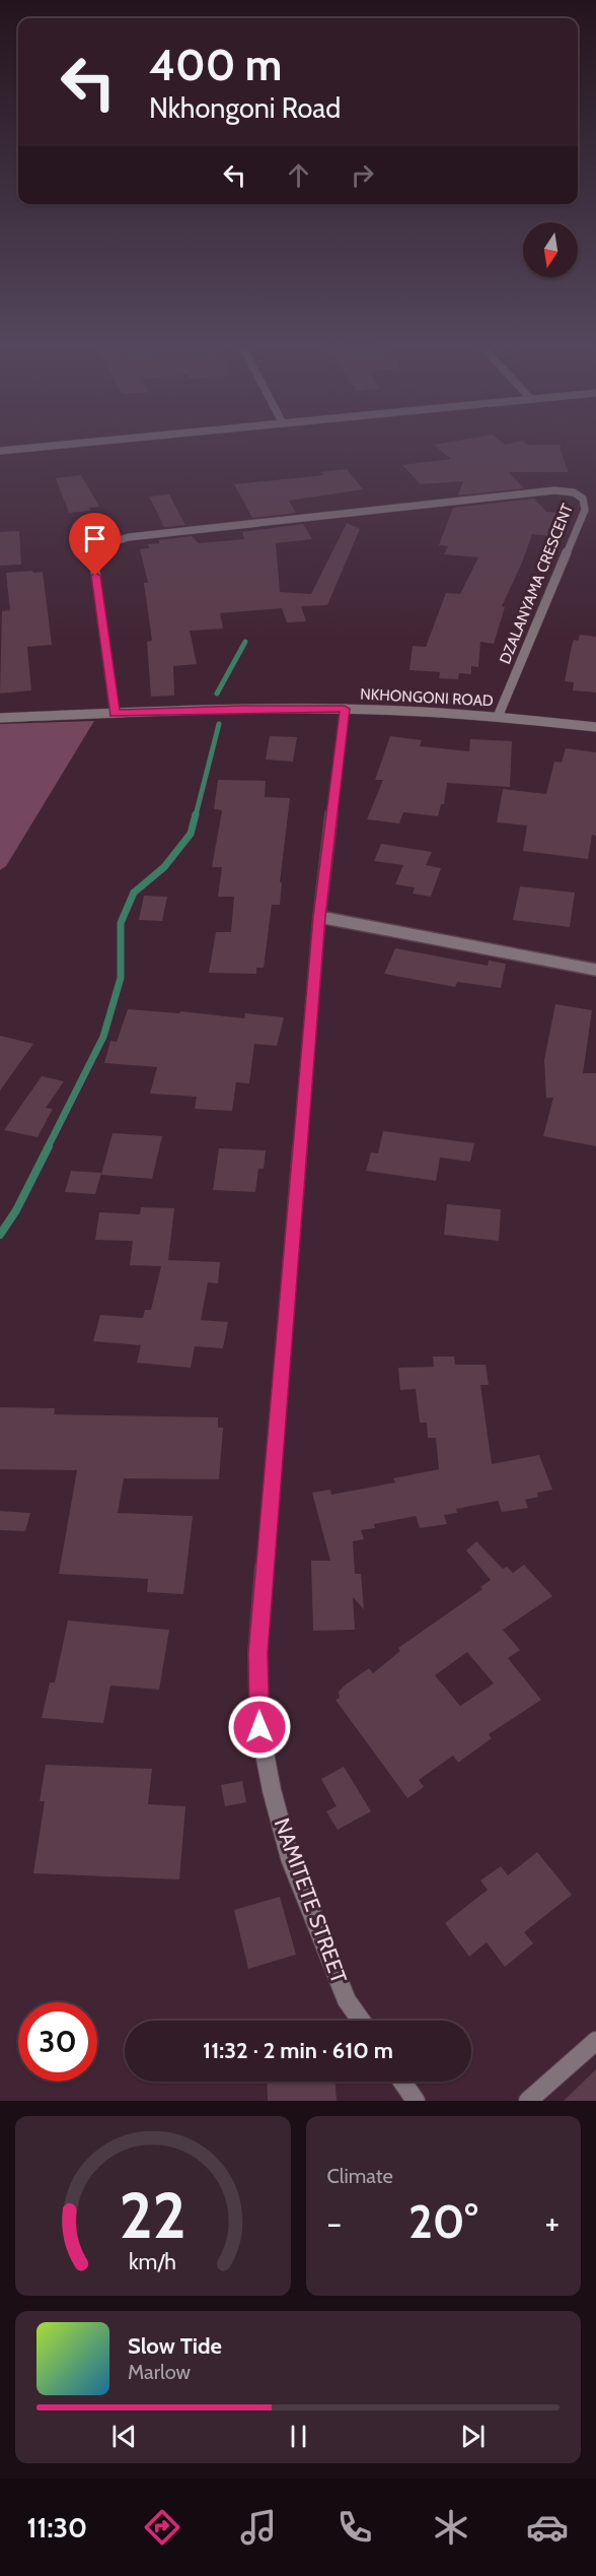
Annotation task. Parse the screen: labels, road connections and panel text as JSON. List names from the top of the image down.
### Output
{
  "streets": {
    "street": ["DZALANYAMA CRESCENT", "NKHONGONI ROAD", "NAMITETE STREET"]
  },
  "crossings": [
    ["DZALANYAMA CRESCENT", "NKHONGONI ROAD"],
    ["NKHONGONI ROAD", "NAMITETE STREET"]
  ],
  "north": "bottom",
  "page": {
    "turn": ["400 m", "Nkhongoni Road"],
    "limit": "30",
    "trip": "11:32 · 2 min · 610 m",
    "tile": "Climate",
    "heat": ["−", "20°", "+"],
    "song": ["Slow Tide", "Marlow"],
    "tabs": "11:30",
    "gauge": ["22", "km/h"]
  }
}
